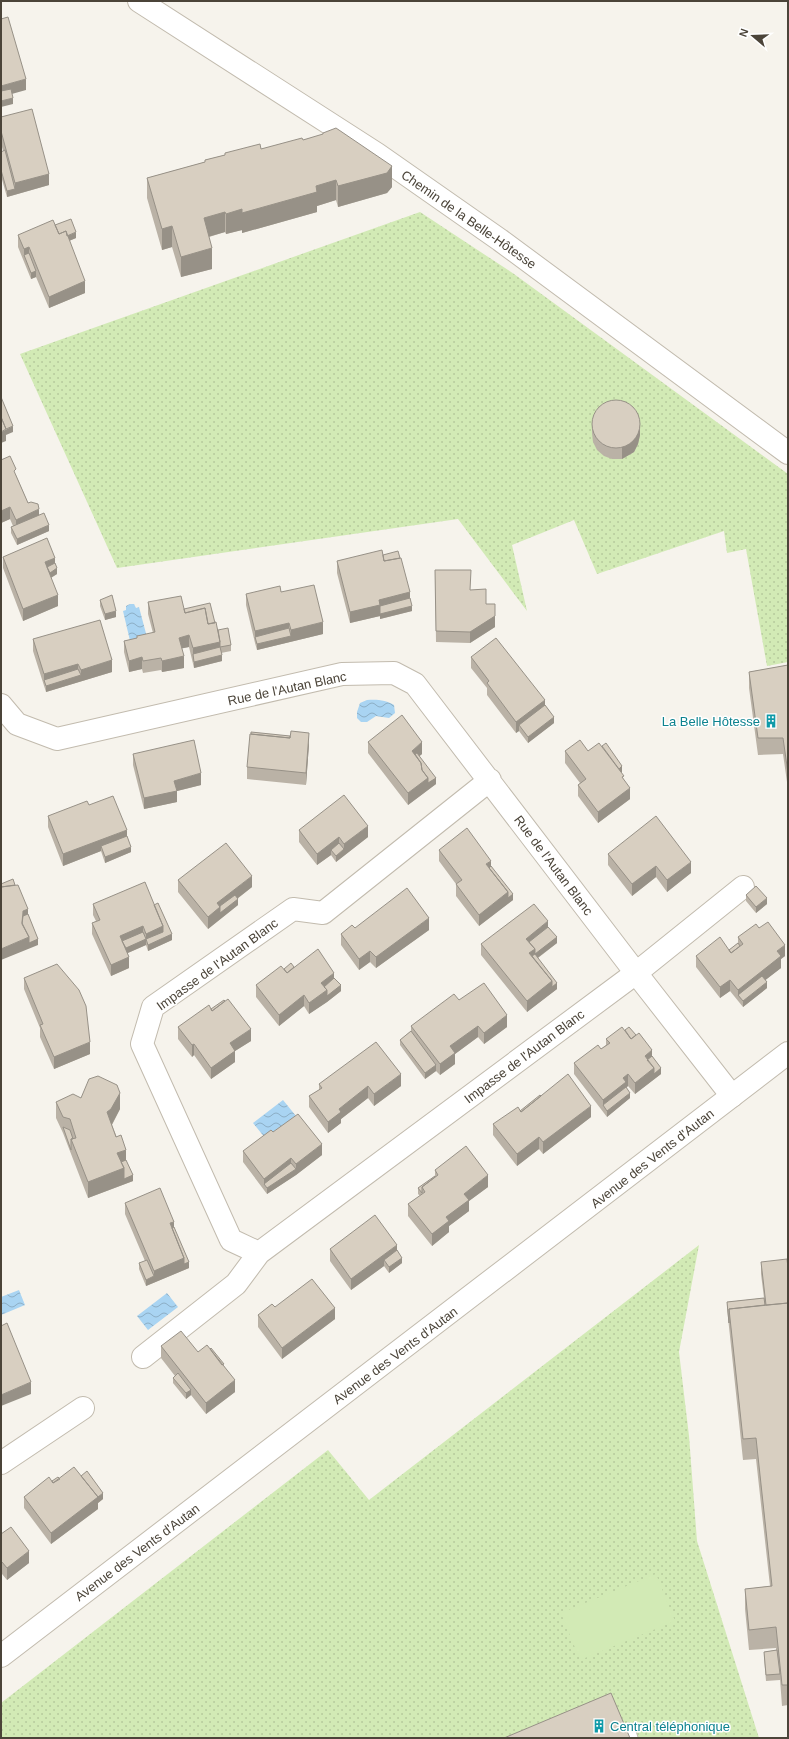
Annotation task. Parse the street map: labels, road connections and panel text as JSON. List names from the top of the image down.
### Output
{
  "streets": {
    "street": [
      "Chemin de la Belle-Hôtesse",
      "Rue de l'Autan Blanc",
      "Impasse de l'Autan Blanc",
      "Avenue des Vents d'Autan"
    ]
  },
  "crossings": [
    ["Rue de l'Autan Blanc", "Impasse de l'Autan Blanc"],
    ["Rue de l'Autan Blanc", "Avenue des Vents d'Autan"]
  ],
  "places": {
    "building": ["La Belle Hôtesse", "Central téléphonique"]
  },
  "north": "left"
}
